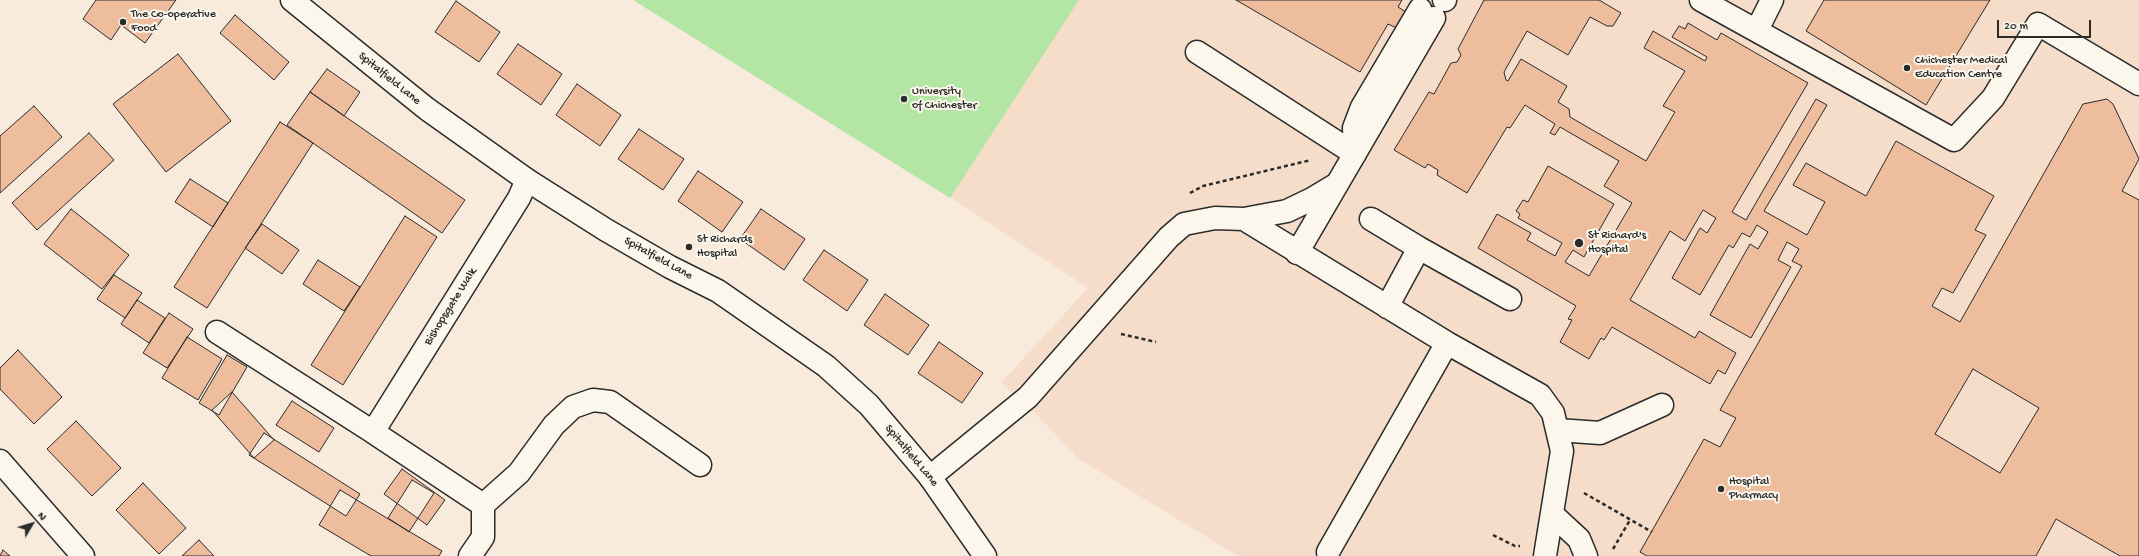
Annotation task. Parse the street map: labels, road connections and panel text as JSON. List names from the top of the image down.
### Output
{
  "streets": {
    "main road": ["Spitalfield Lane", "Bishopsgate Walk"]
  },
  "crossings": [
    ["Spitalfield Lane", "Bishopsgate Walk"]
  ],
  "places": [
    "The Co-operative Food",
    "Chichester Medical Education Centre",
    "University of Chichester",
    "St Richard's Hospital",
    "St Richards Hospital",
    "Hospital Pharmacy"
  ],
  "scale_bar": "20 m",
  "north": "top right"
}
